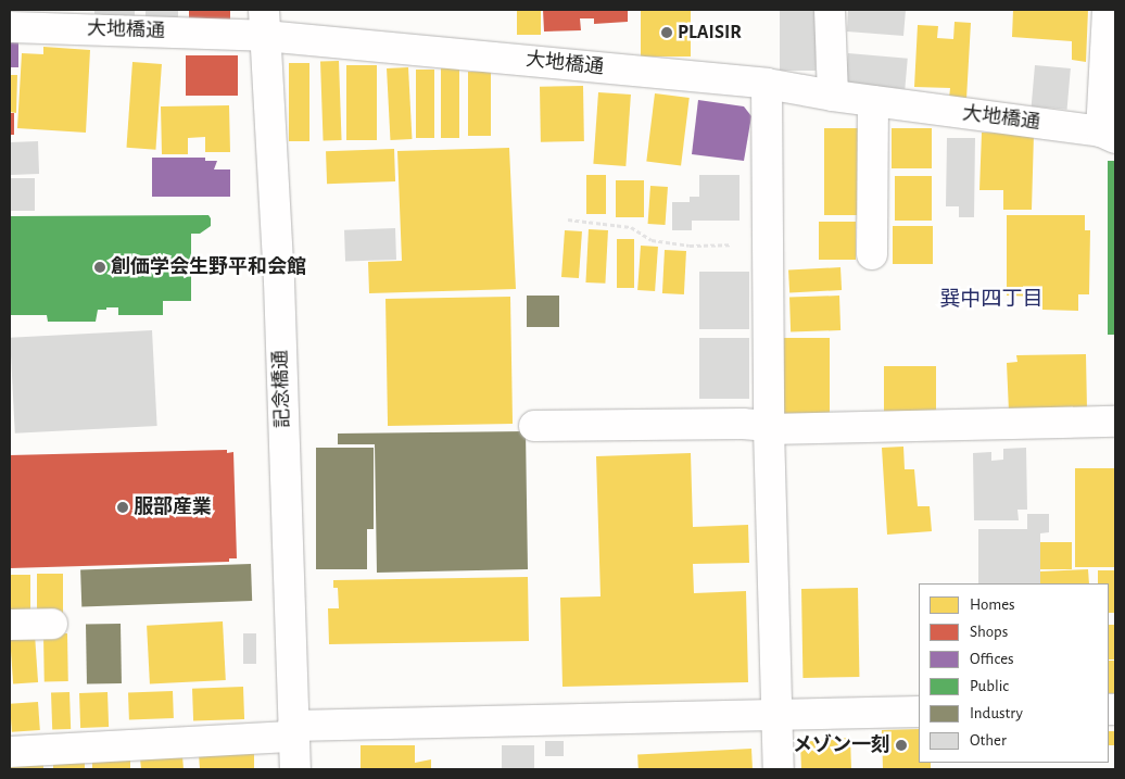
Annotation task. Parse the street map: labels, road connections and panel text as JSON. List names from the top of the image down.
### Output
{
  "streets": {
    "street": ["大地橋通", "記念橋通"]
  },
  "crossings": [
    ["大地橋通", "記念橋通"]
  ],
  "districts": ["巽中四丁目"],
  "places": [
    "PLAISIR",
    "創価学会生野平和会館",
    "服部産業",
    "メゾン一刻"
  ],
  "legend": [
    "Homes",
    "Shops",
    "Offices",
    "Public",
    "Industry",
    "Other"
  ]
}
